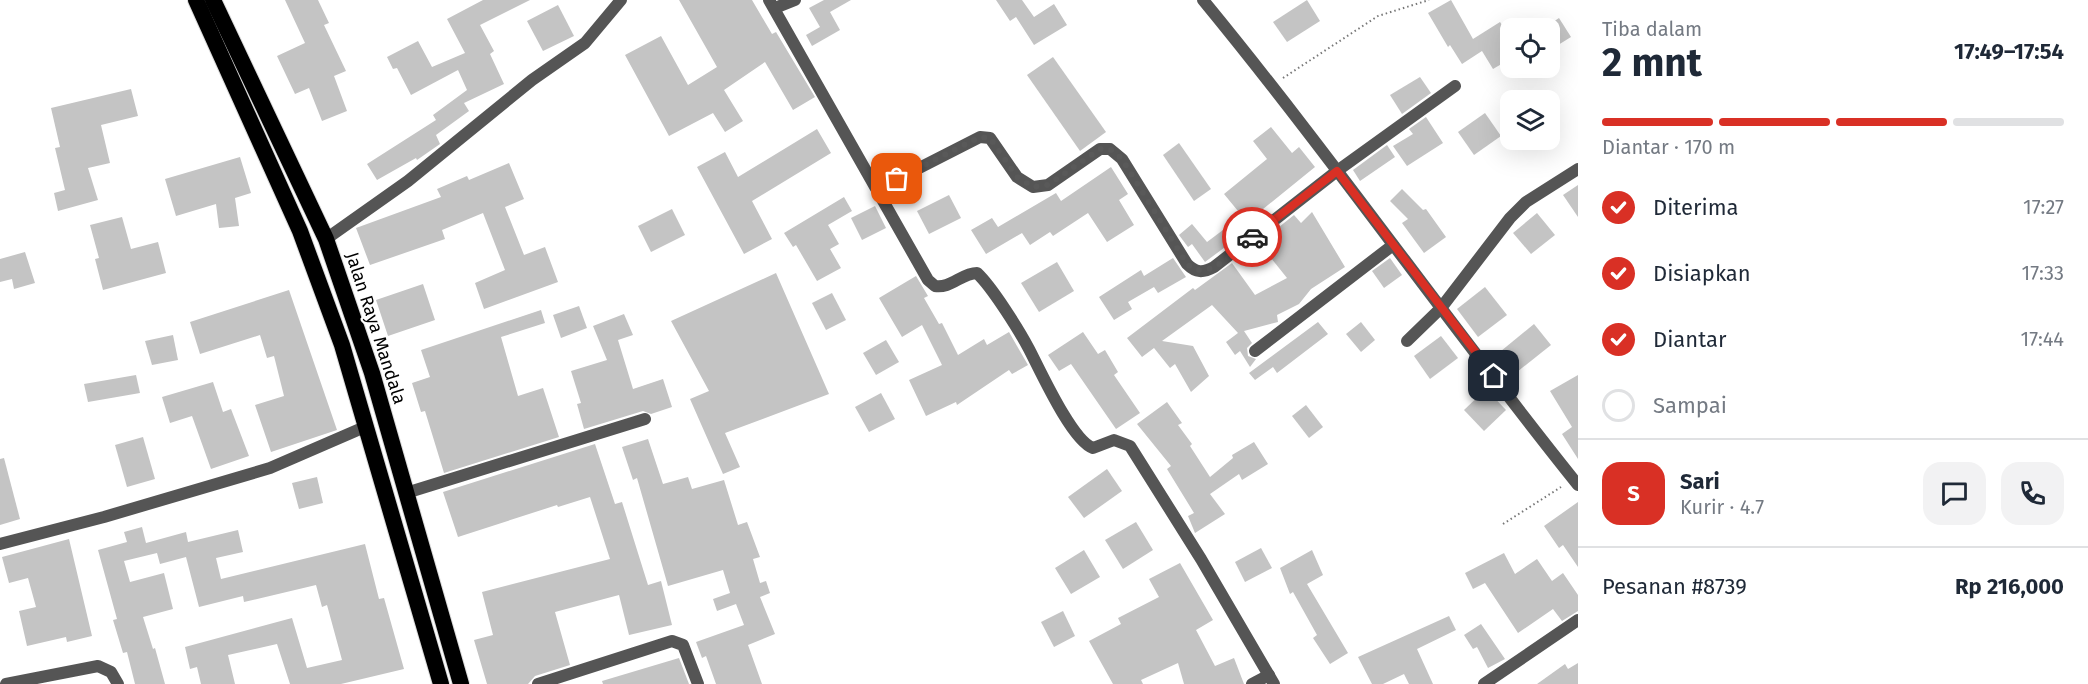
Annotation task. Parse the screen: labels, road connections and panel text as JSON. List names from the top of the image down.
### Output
{
  "streets": {
    "highway": ["Jalan Raya Mandala"]
  },
  "page": {
    "heading": ["2 mnt", "Tiba dalam", "17:49–17:54"],
    "panel": [
      "Sari",
      "Kurir · 4.7",
      "Pesanan #8739",
      "Rp 216,000"
    ],
    "bar": "Diantar · 170 m",
    "list": [
      ["Diterima", "17:27"],
      ["Disiapkan", "17:33"],
      ["Diantar", "17:44"],
      "Sampai"
    ],
    "round": "S"
  }
}
